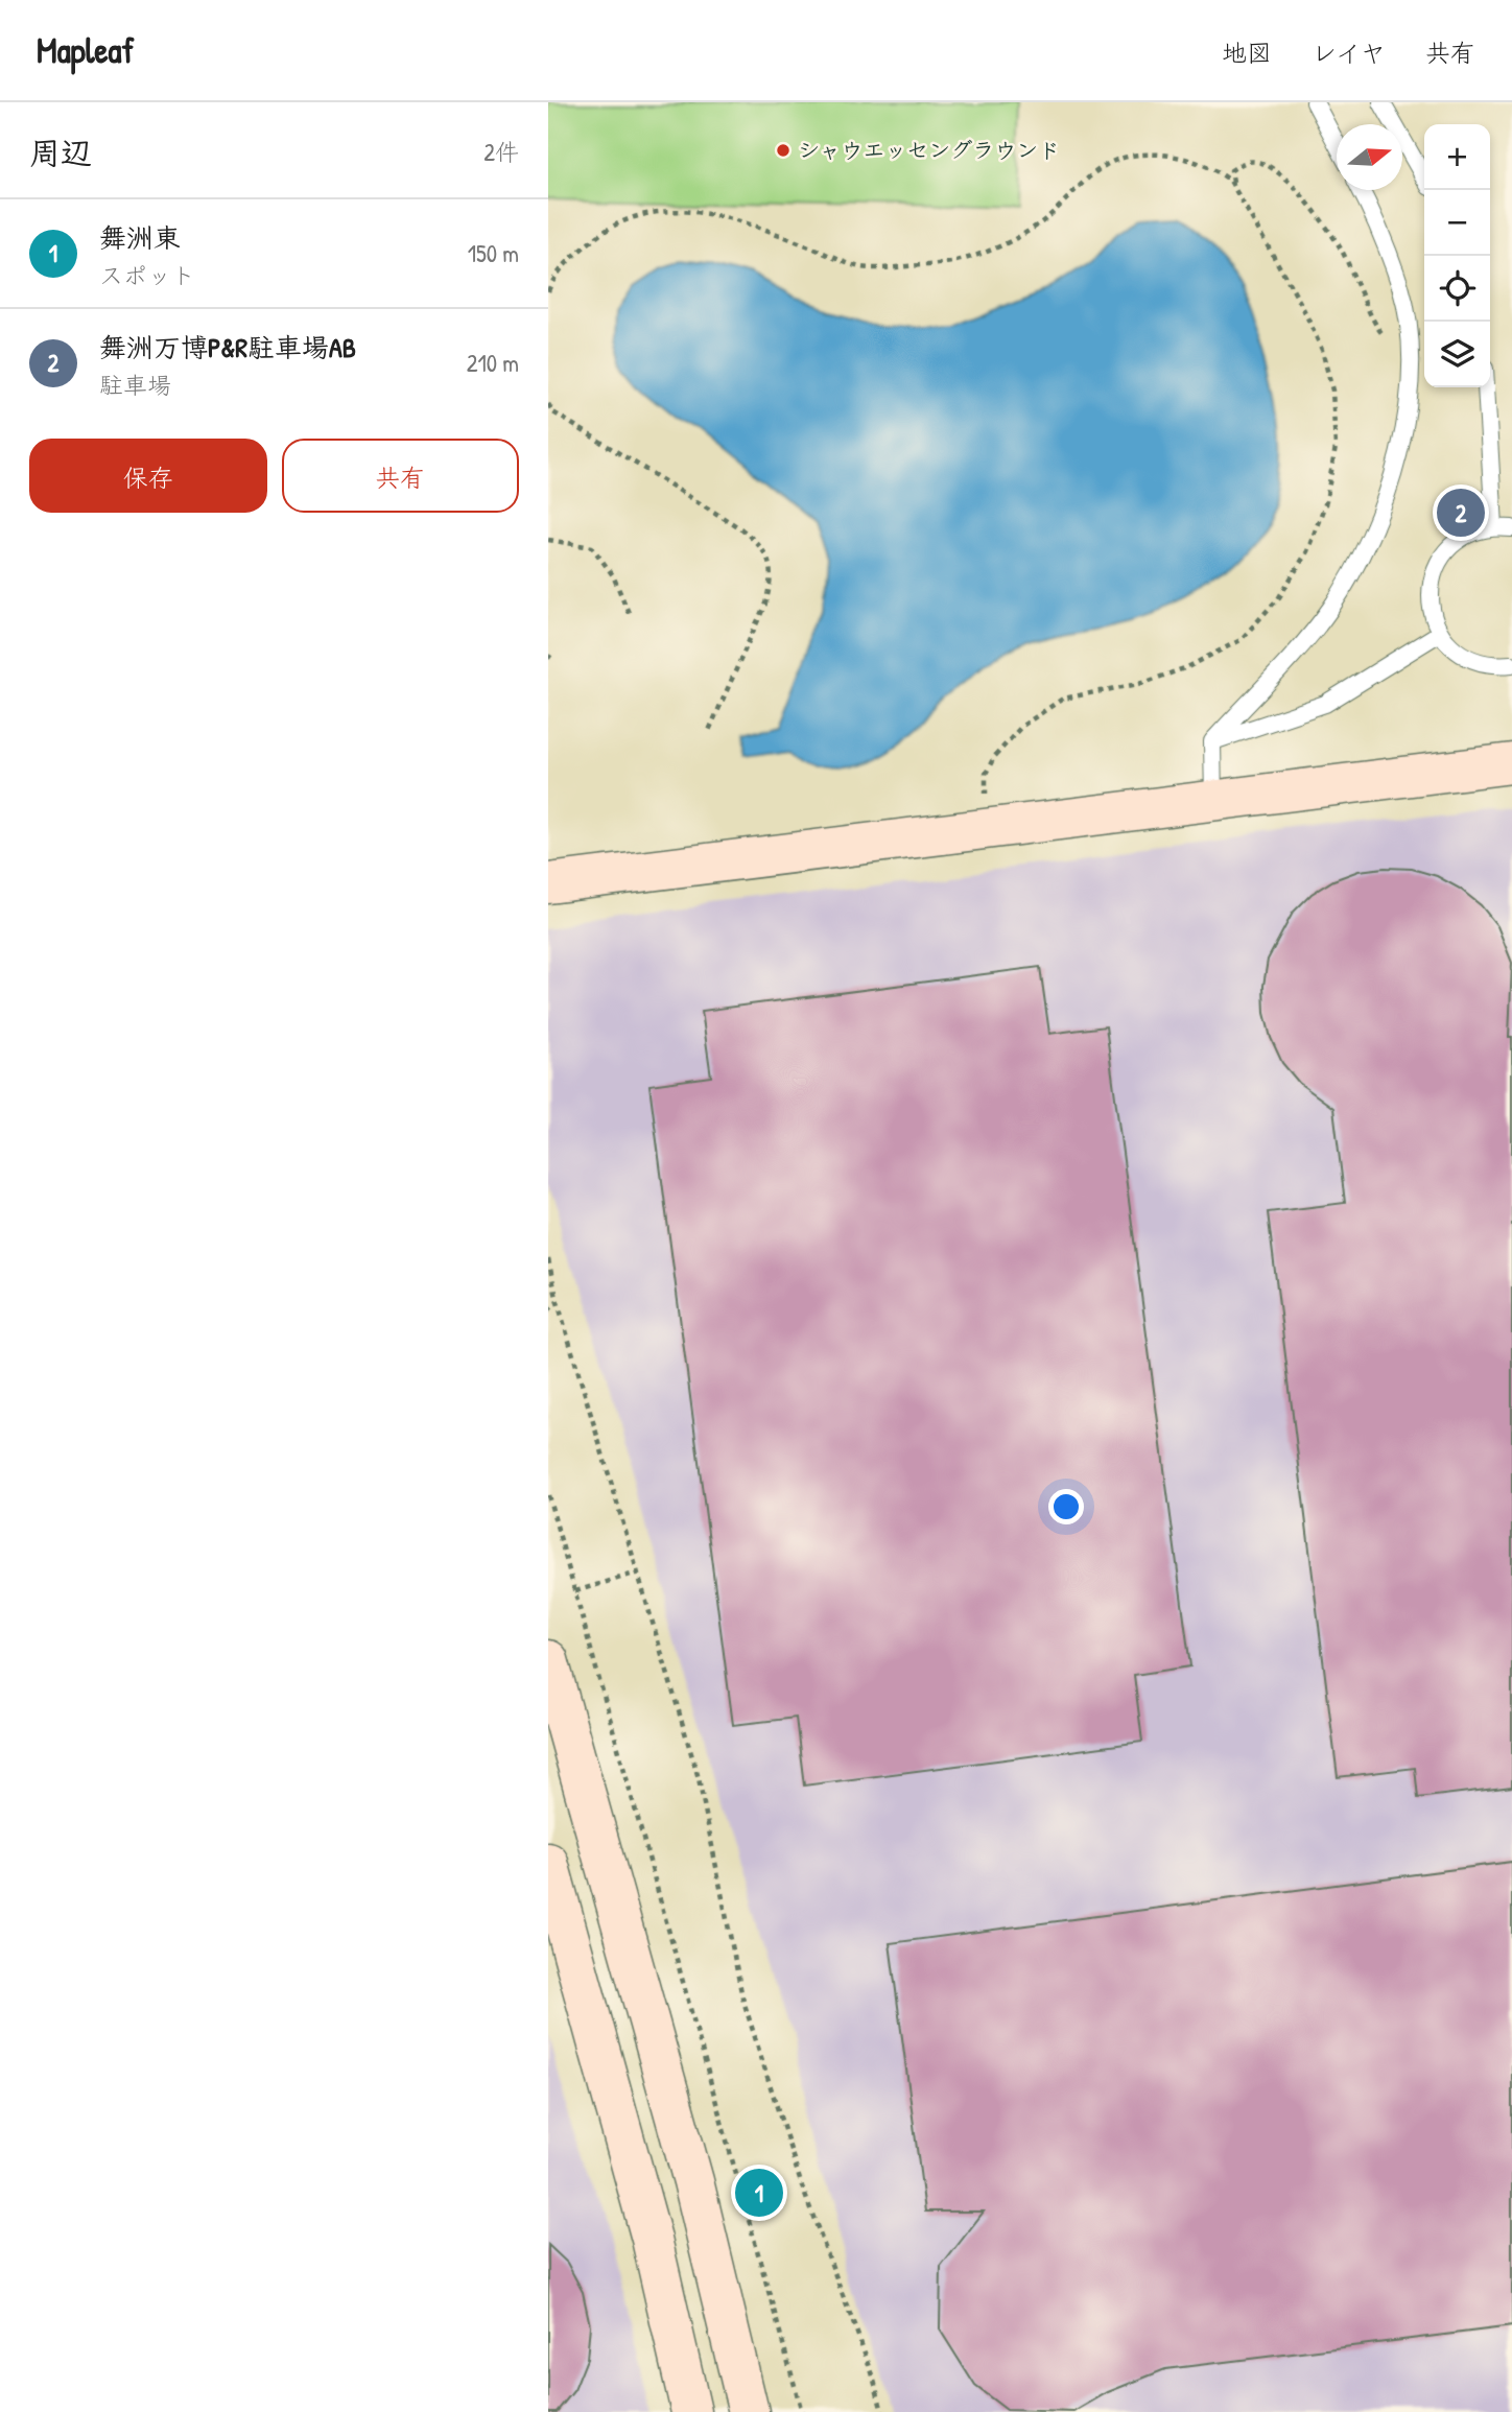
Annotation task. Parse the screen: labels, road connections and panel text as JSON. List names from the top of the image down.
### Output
{
  "places": ["シャウエッセングラウンド"],
  "north": "right",
  "page": {
    "header": "Mapleaf",
    "nav": ["地図", "レイヤ", "共有"],
    "heading": ["周辺", "2件"],
    "map_buttons": ["+", "−"],
    "list": [
      {
        "mark": "1",
        "name": "舞洲東",
        "note": "スポット",
        "value": "150 m"
      },
      {
        "mark": "2",
        "name": "舞洲万博P&R駐車場AB",
        "note": "駐車場",
        "value": "210 m"
      }
    ],
    "buttons": ["保存", "共有"],
    "pins": ["2", "1"]
  }
}
